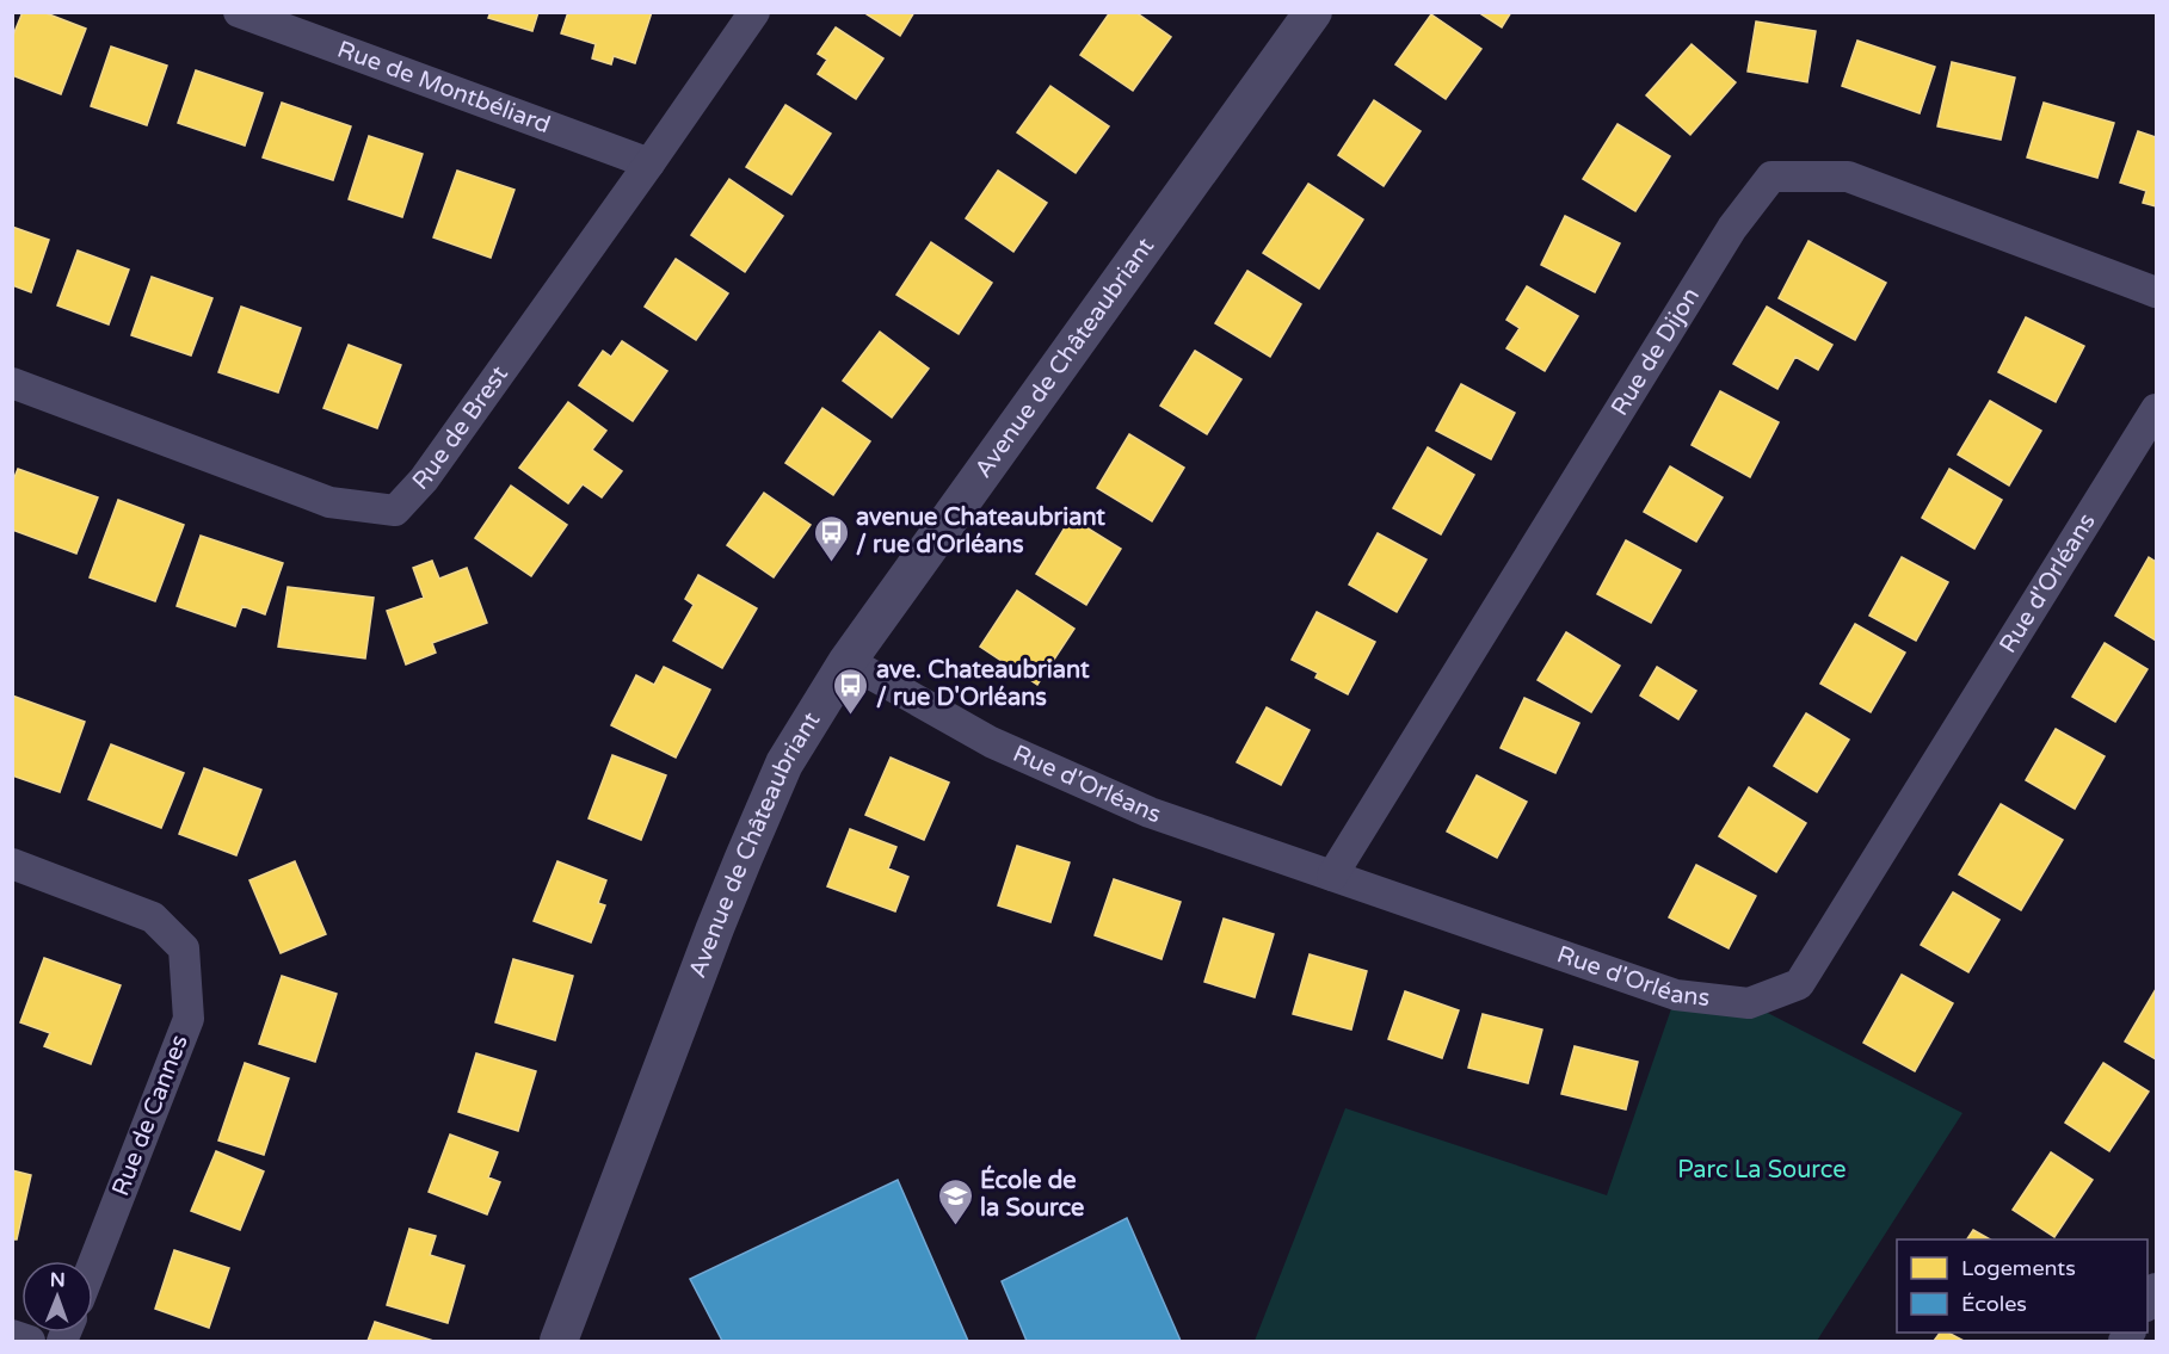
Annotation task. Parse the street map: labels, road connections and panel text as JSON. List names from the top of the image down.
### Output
{
  "streets": {
    "street": [
      "Rue de Montbéliard",
      "Rue de Dijon",
      "Avenue de Châteaubriant",
      "Rue de Brest",
      "Rue d'Orléans",
      "Rue de Cannes"
    ]
  },
  "crossings": [
    ["Rue de Montbéliard", "Rue de Brest"],
    ["Rue de Dijon", "Rue d'Orléans"],
    ["Avenue de Châteaubriant", "Rue d'Orléans"]
  ],
  "parks": ["Parc La Source"],
  "places": {
    "bus stop": ["avenue Chateaubriant / rue d'Orléans", "ave. Chateaubriant / rue D'Orléans"],
    "school or university": ["École de la Source"]
  },
  "legend": ["Logements", "Écoles"],
  "north": "top"
}
